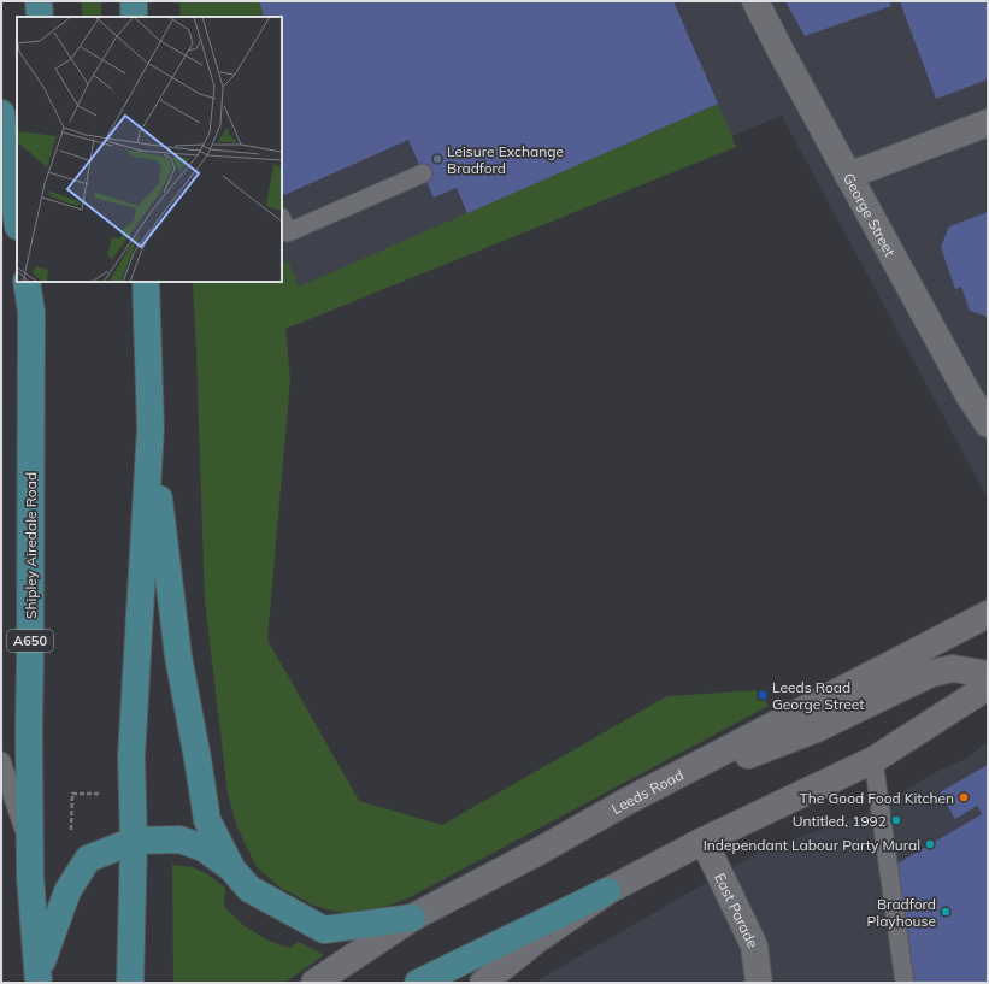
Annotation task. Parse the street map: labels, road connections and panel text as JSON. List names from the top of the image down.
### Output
{
  "streets": {
    "main road": ["Shipley Airedale Road", "A650"],
    "street": ["George Street", "Leeds Road", "East Parade"]
  },
  "crossings": [
    ["Shipley Airedale Road", "A650"]
  ],
  "places": {
    "other": [
      "Leisure Exchange Bradford",
      "The Good Food Kitchen",
      "Untitled, 1992",
      "Independant Labour Party Mural",
      "Bradford Playhouse"
    ],
    "transit": ["Leeds Road George Street"]
  }
}
